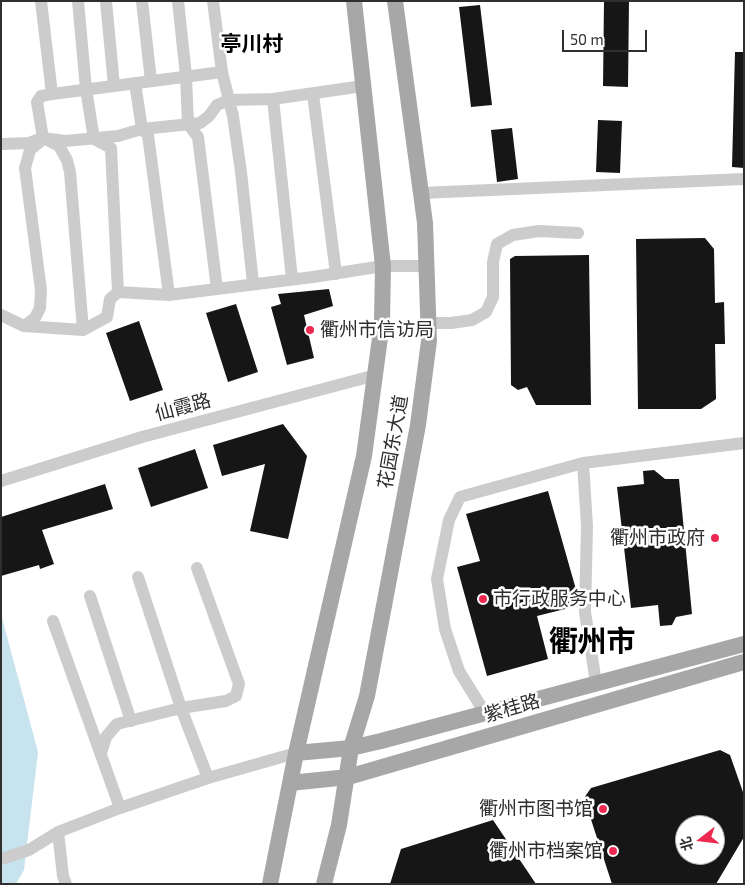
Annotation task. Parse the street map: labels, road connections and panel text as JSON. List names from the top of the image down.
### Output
{
  "streets": {
    "main road": ["花园东大道", "紫桂路"],
    "street": ["仙霞路"]
  },
  "crossings": [
    ["仙霞路", "花园东大道"],
    ["花园东大道", "紫桂路"]
  ],
  "districts": ["亭川村", "衢州市"],
  "places": [
    "衢州市信访局",
    "衢州市政府",
    "市行政服务中心",
    "衢州市图书馆",
    "衢州市档案馆"
  ],
  "scale_bar": "50 m",
  "north": "left"
}
